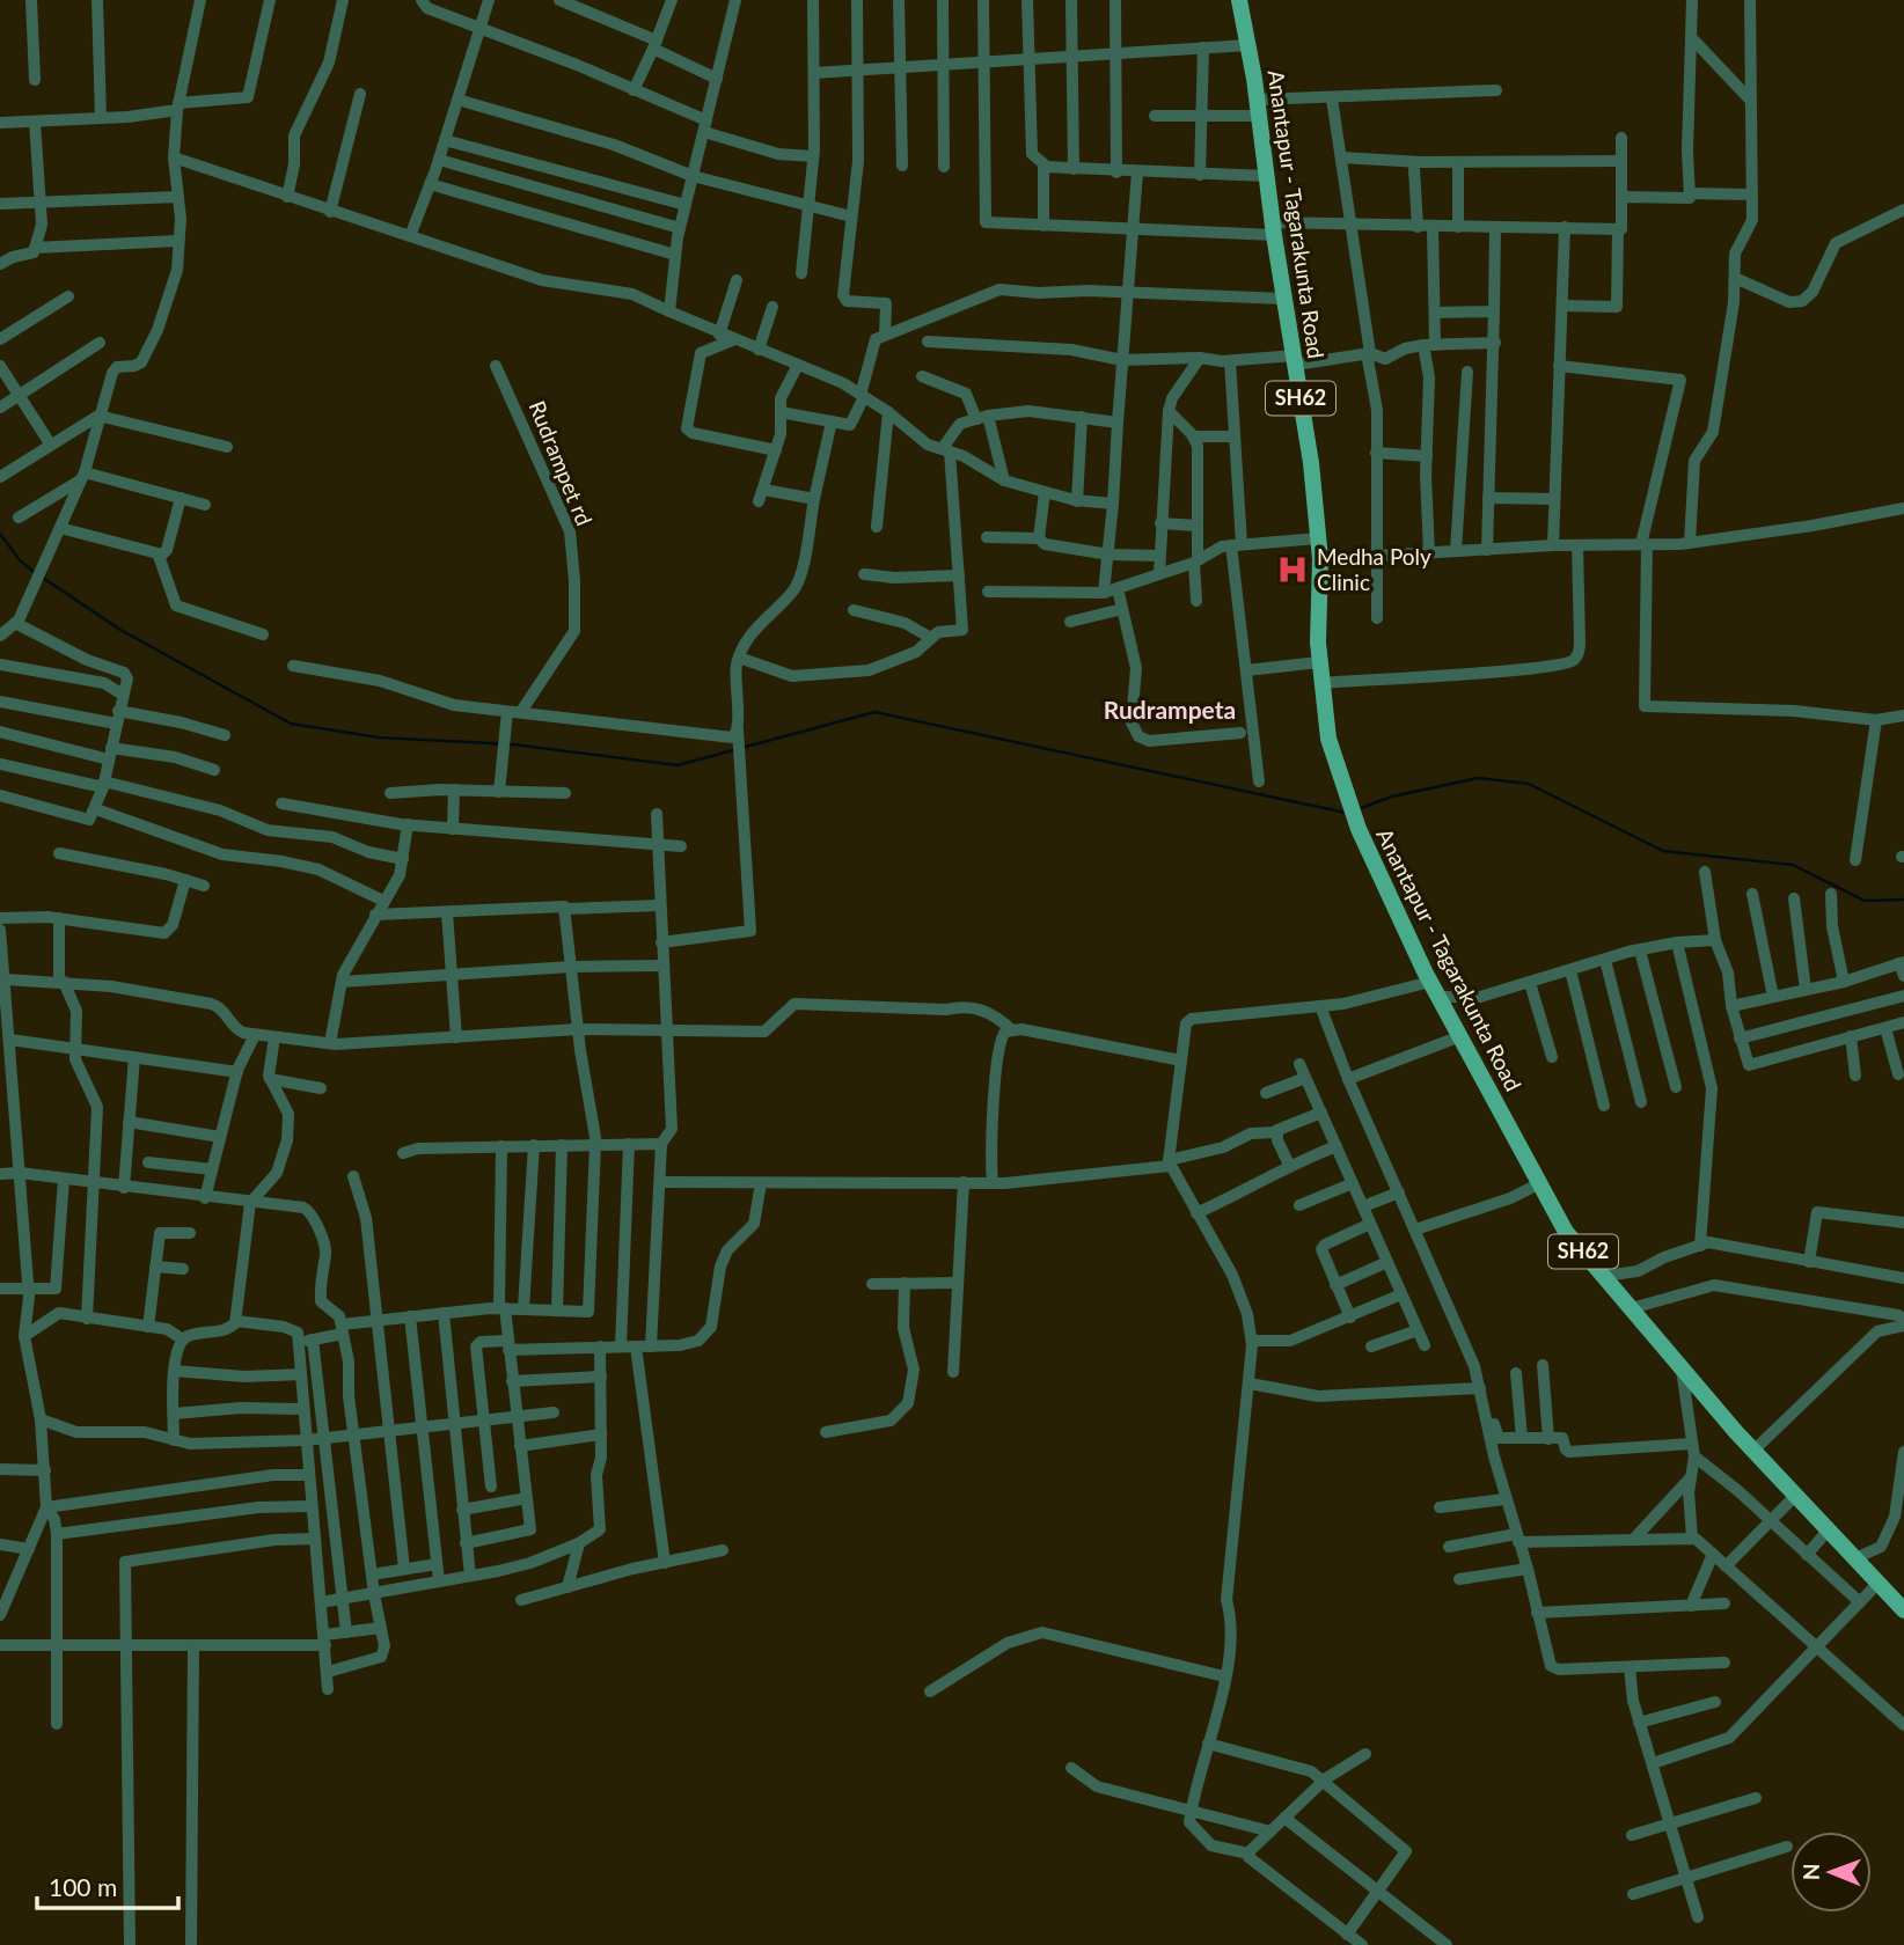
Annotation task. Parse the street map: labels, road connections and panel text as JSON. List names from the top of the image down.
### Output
{
  "streets": {
    "main road": ["Anantapur - Tagarakunta Road", "SH62"],
    "street": ["Rudrampet rd"]
  },
  "districts": ["Rudrampeta"],
  "places": {
    "hospital": ["Medha Poly Clinic"]
  },
  "scale_bar": "100 m",
  "north": "left"
}
